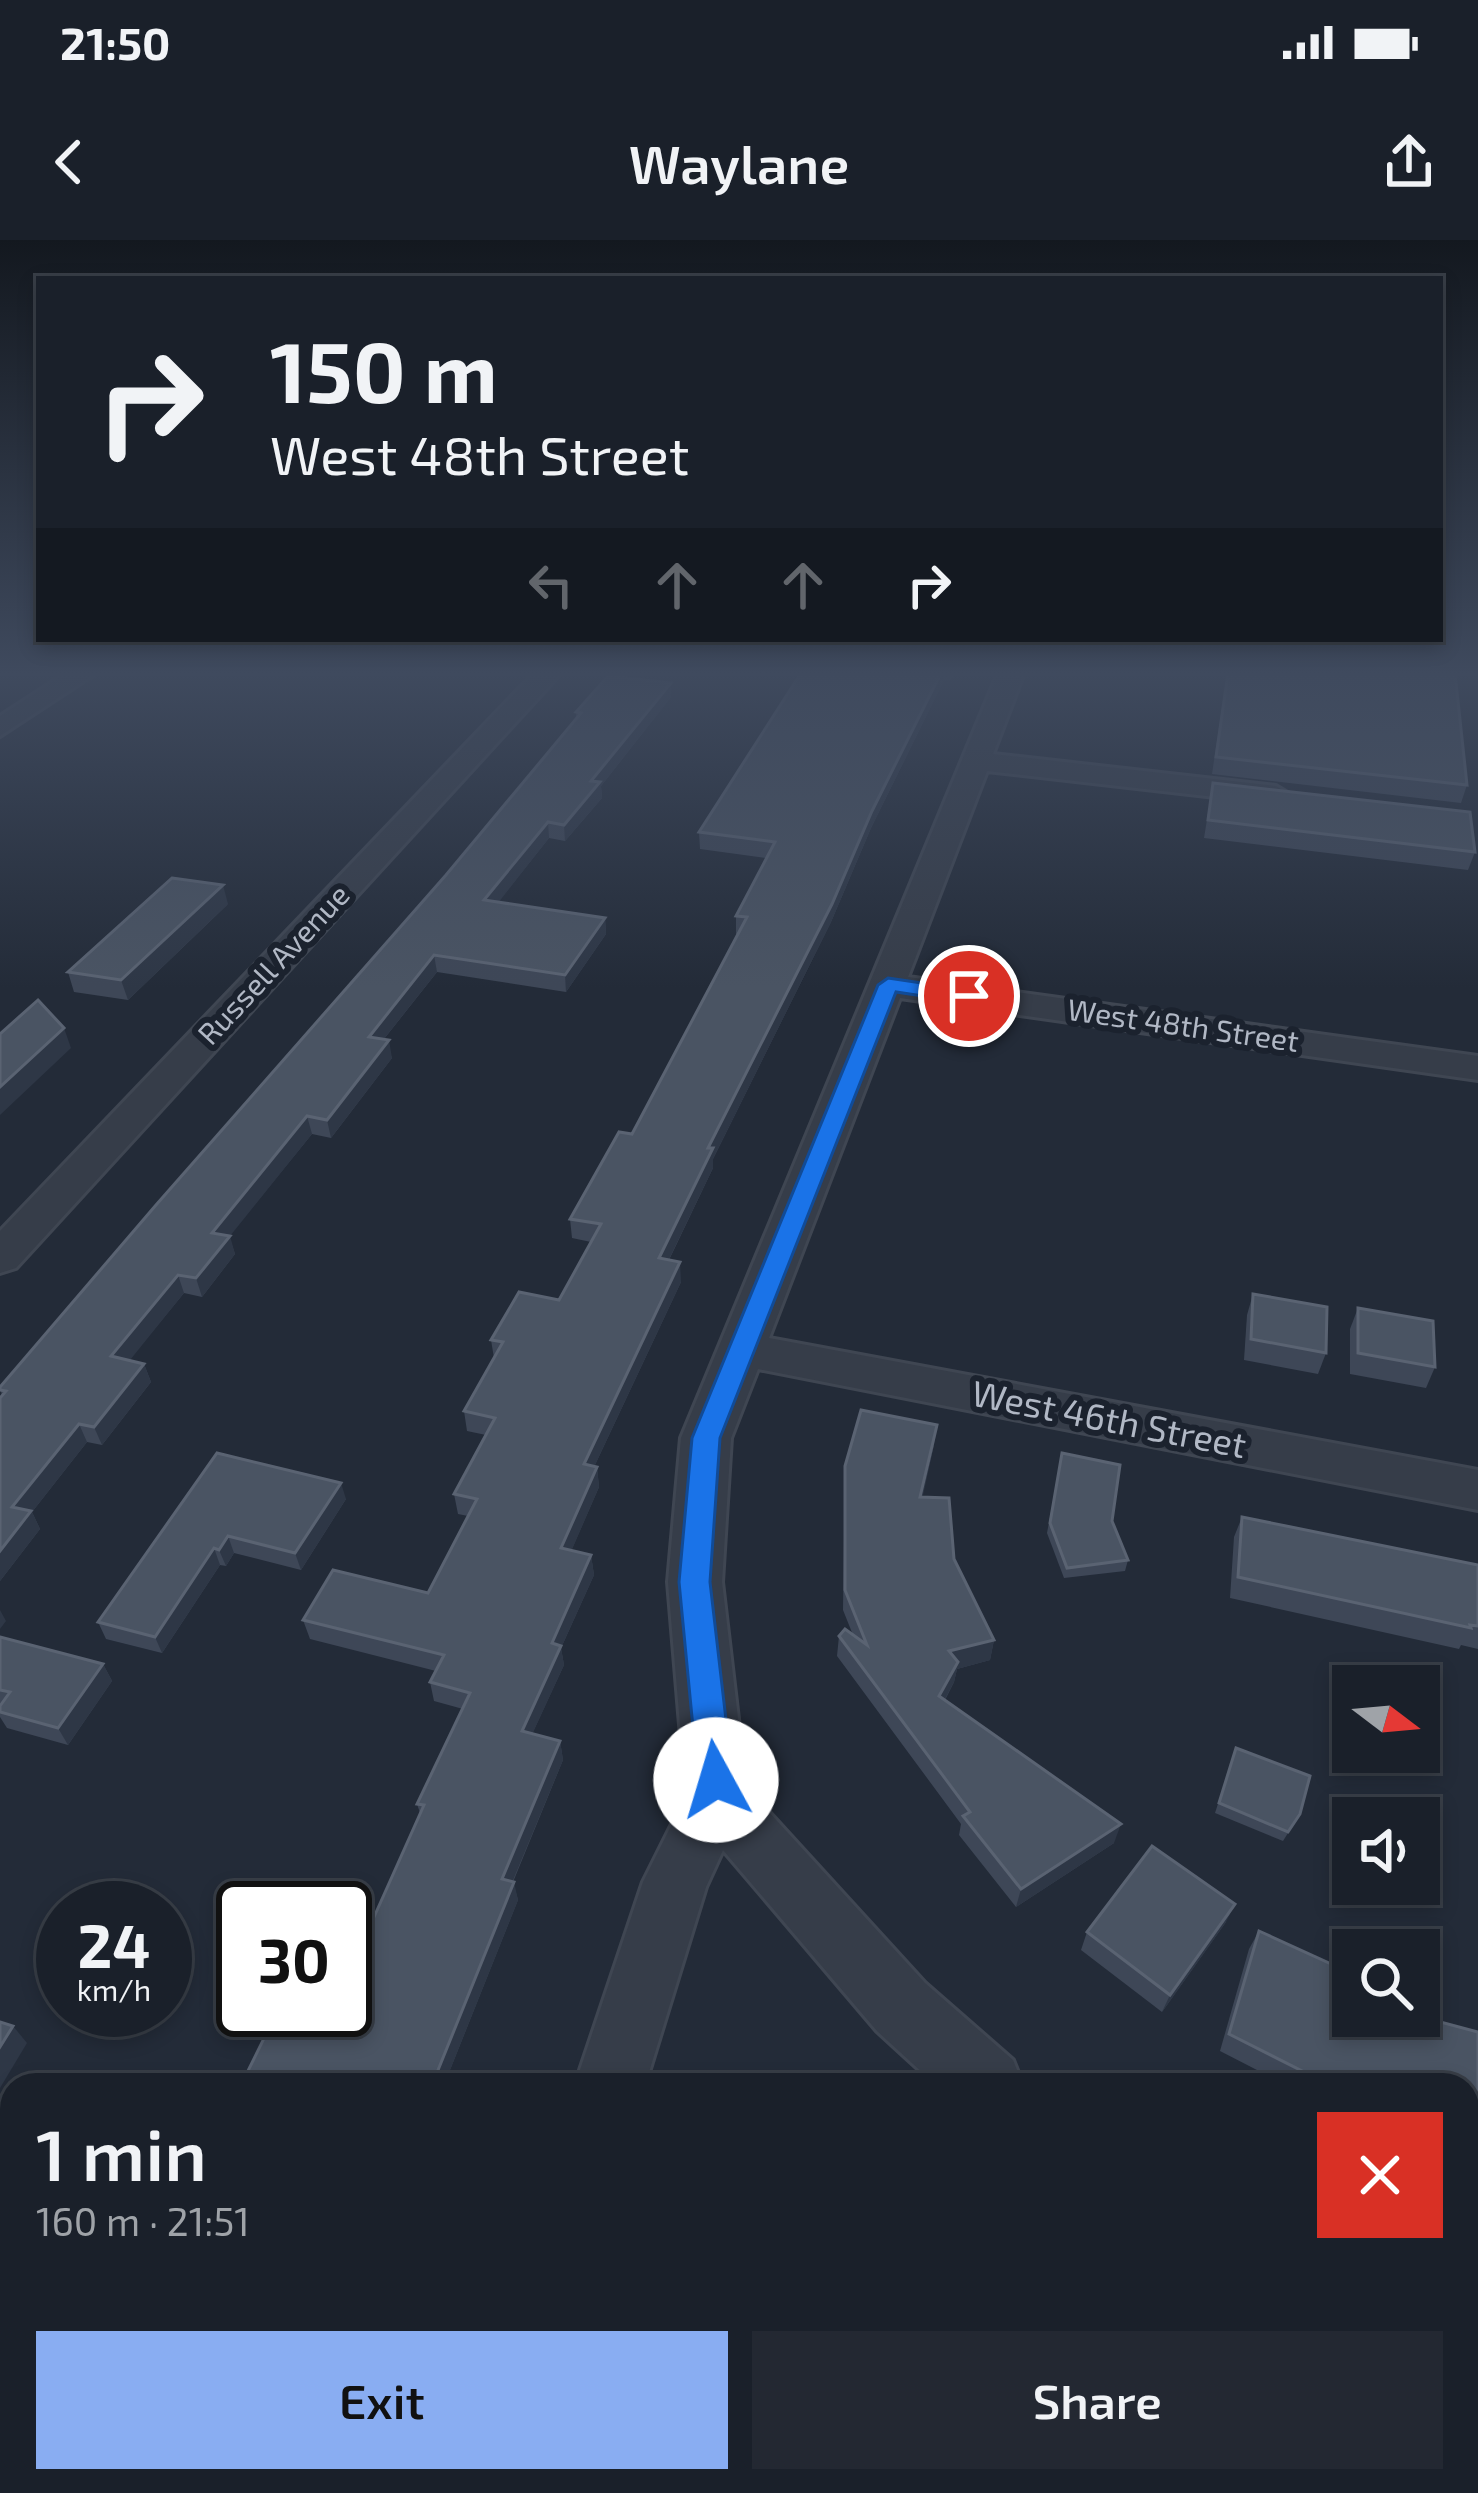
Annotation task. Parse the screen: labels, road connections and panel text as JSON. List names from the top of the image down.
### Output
{
  "streets": {
    "street": ["Russell Avenue", "West 48th Street", "West 46th Street"]
  },
  "north": "right",
  "page": {
    "status": "21:50",
    "header": "Waylane",
    "turn": ["150 m", "West 48th Street"],
    "speed": "24 km/h",
    "limit": "30",
    "heading": ["1 min", "160 m · 21:51"],
    "buttons": ["Exit", "Share"]
  }
}
